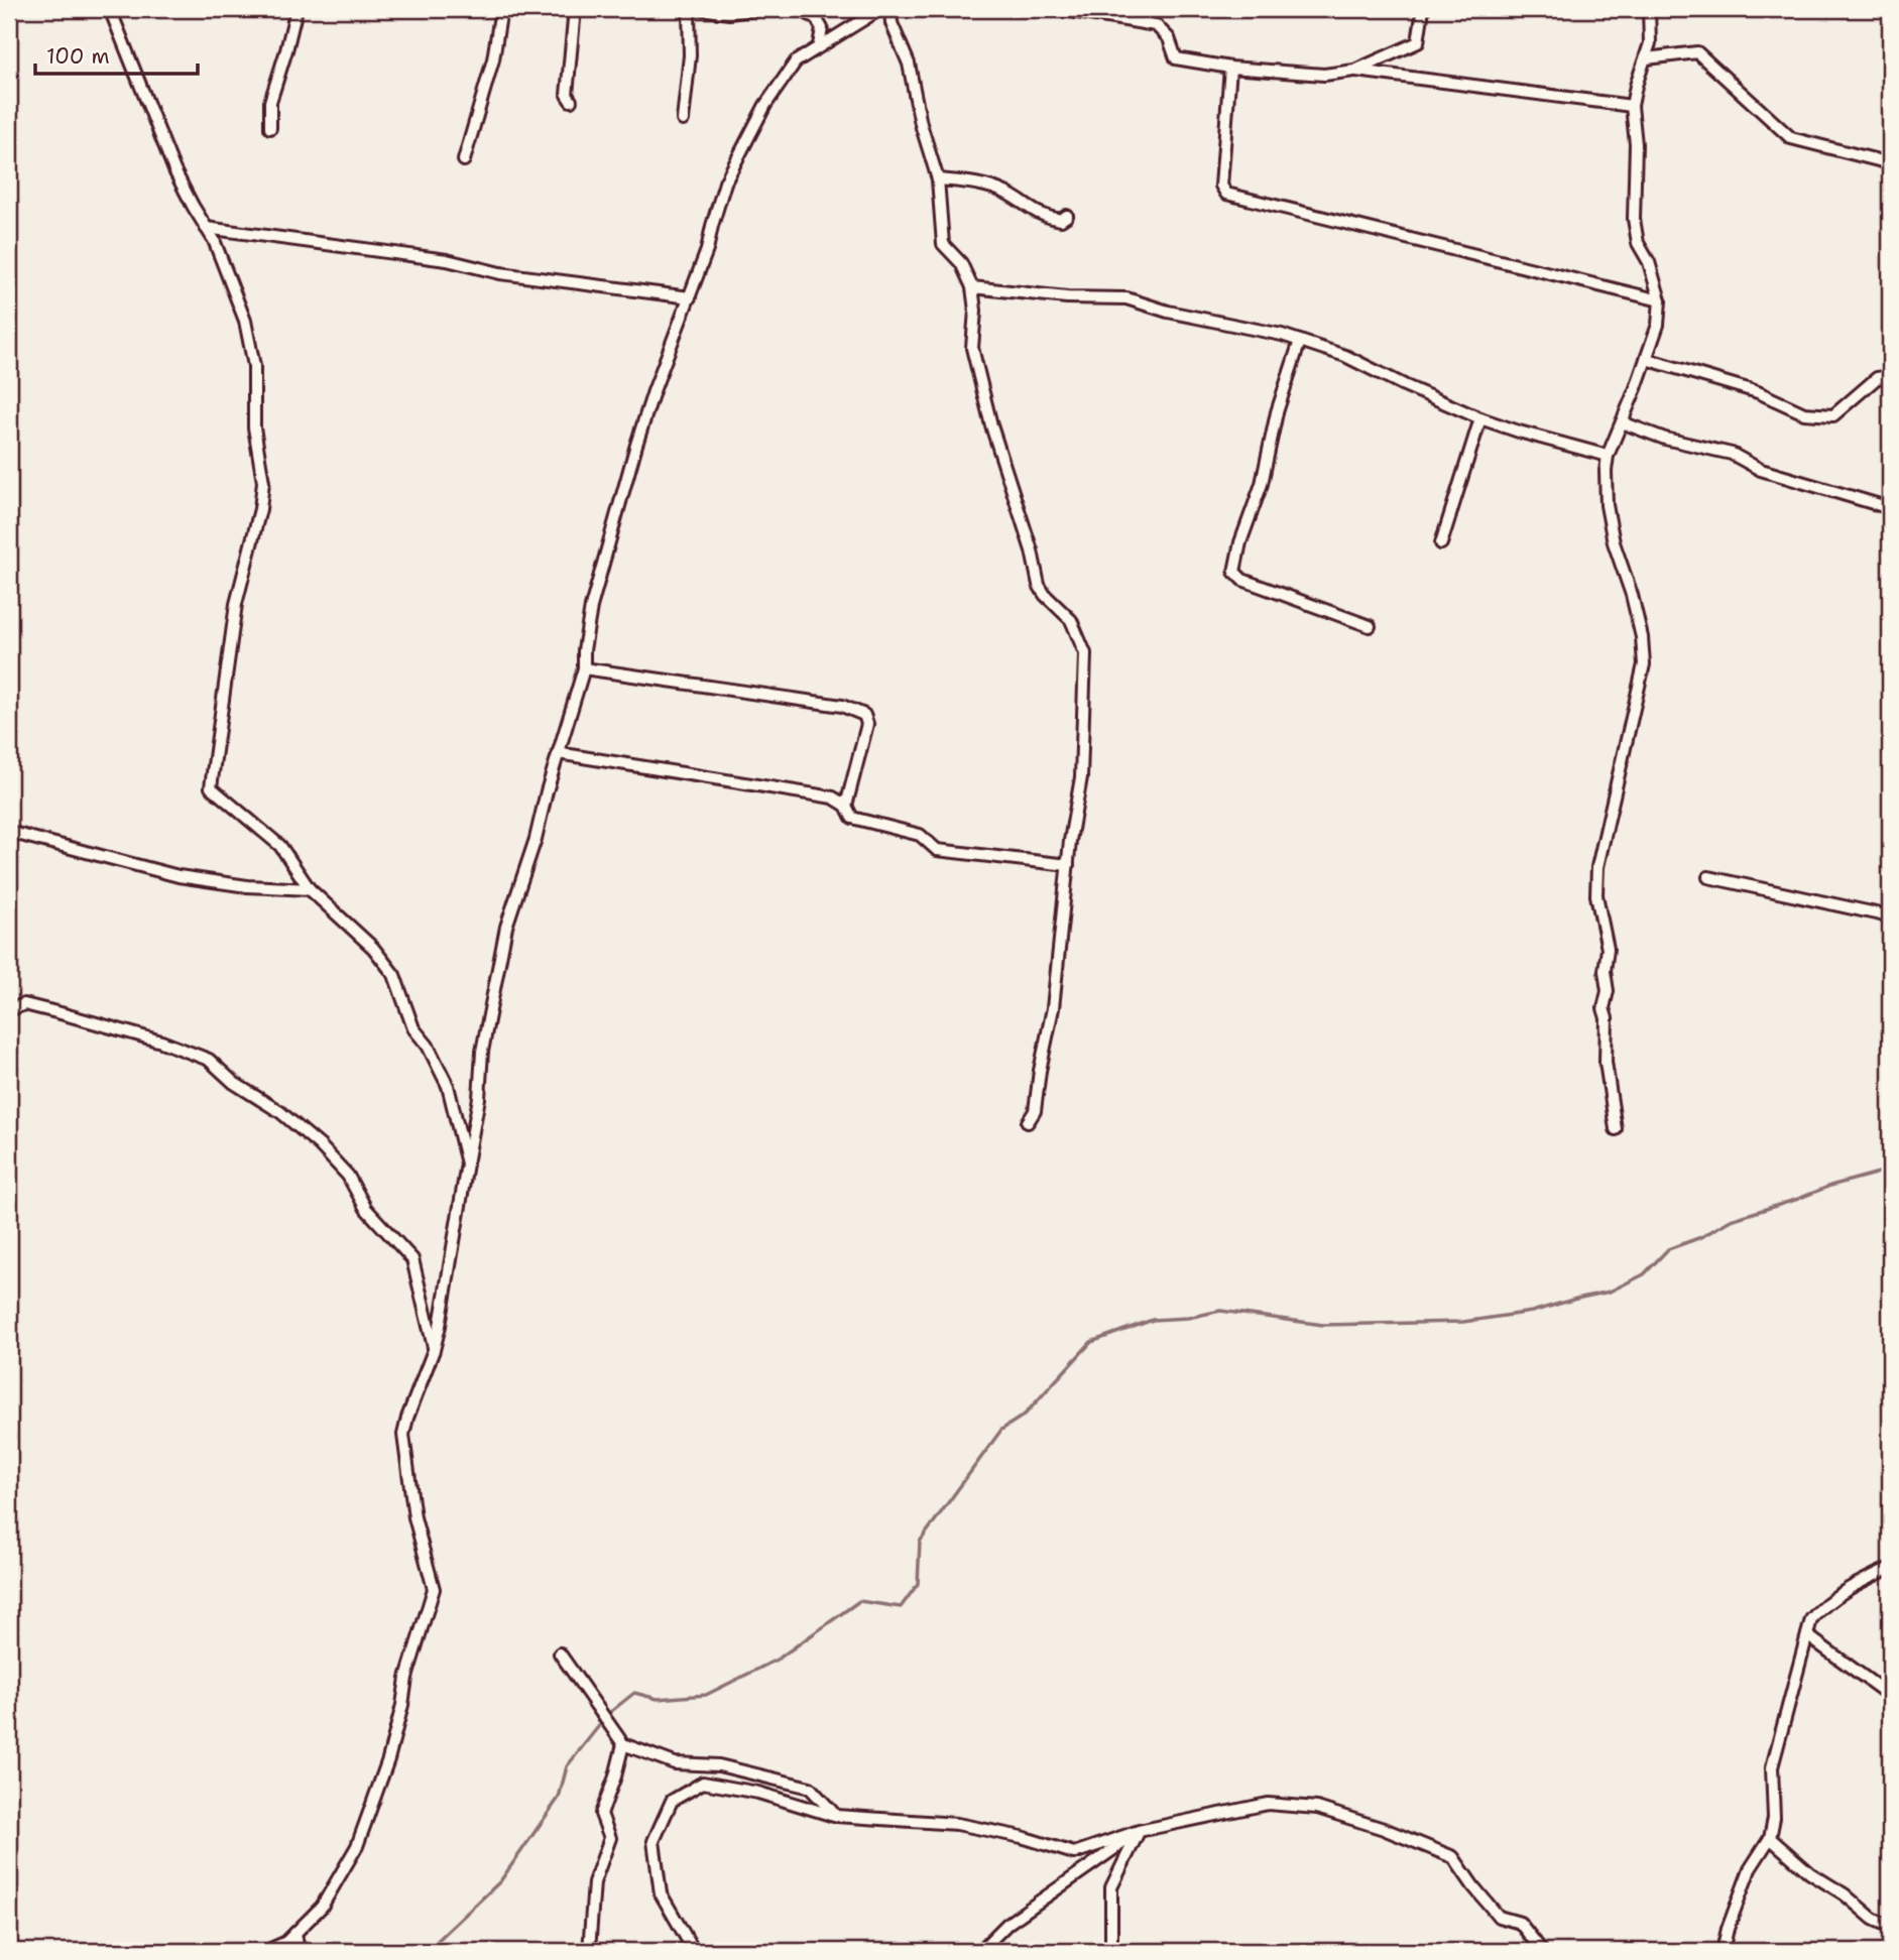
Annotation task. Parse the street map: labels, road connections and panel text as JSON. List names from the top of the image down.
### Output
{
  "scale_bar": "100 m"
}
